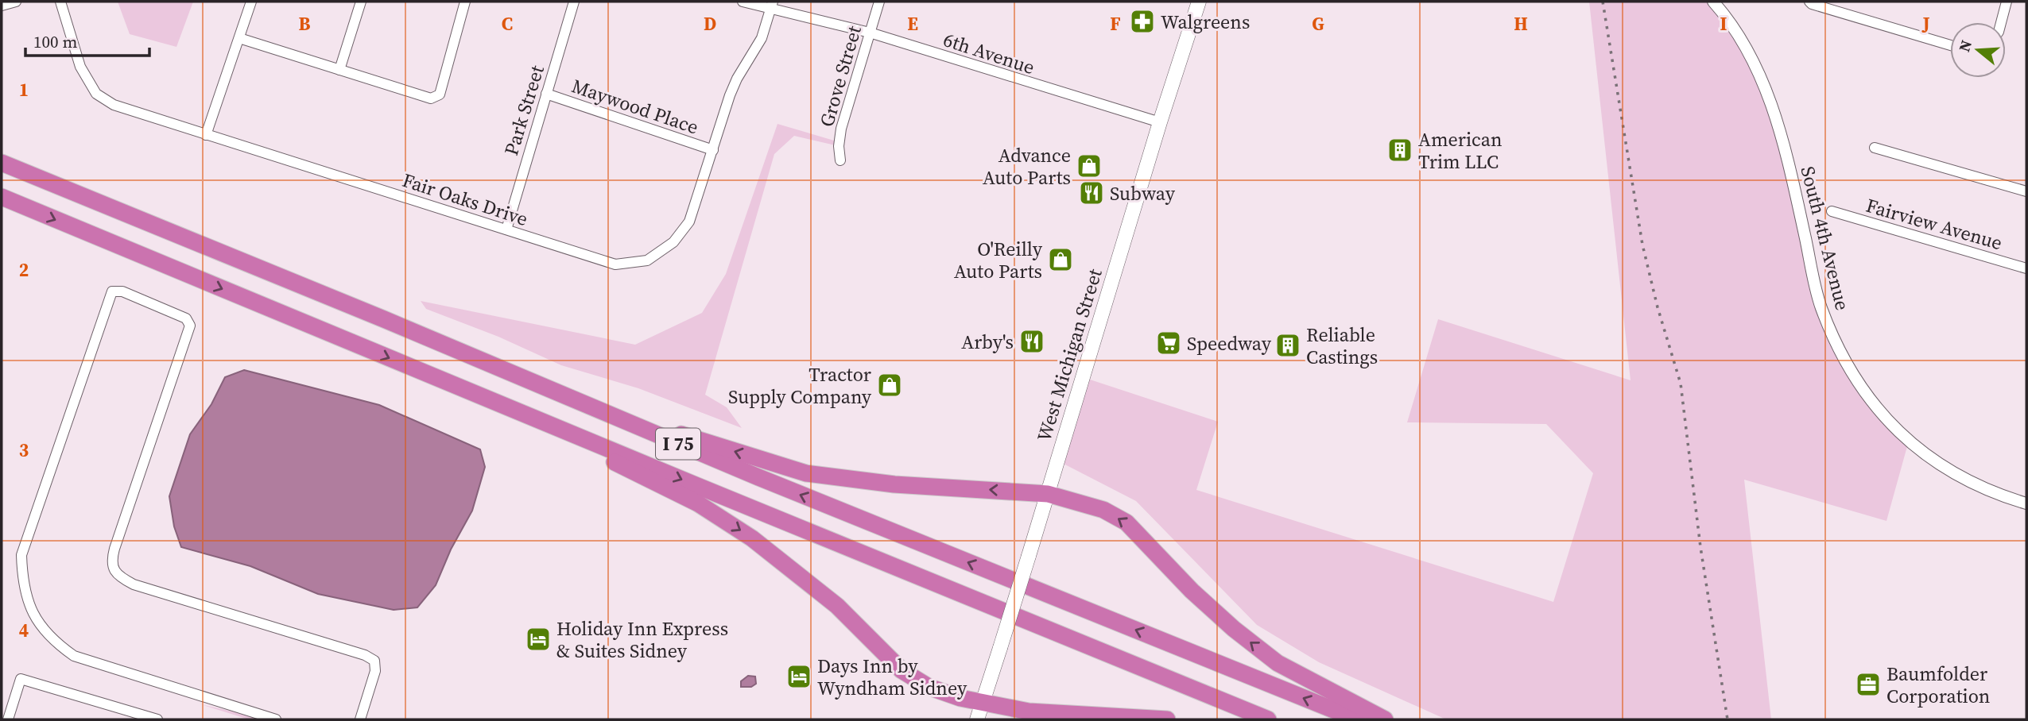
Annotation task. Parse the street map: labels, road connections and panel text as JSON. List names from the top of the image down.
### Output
{
  "streets": {
    "highway": ["I 75"],
    "main road": ["West Michigan Street"],
    "street": [
      "6th Avenue",
      "Grove Street",
      "Maywood Place",
      "Park Street",
      "Fair Oaks Drive",
      "Fairview Avenue",
      "South 4th Avenue"
    ]
  },
  "crossings": [
    ["6th Avenue", "Grove Street"],
    ["6th Avenue", "Fair Oaks Drive"],
    ["6th Avenue", "West Michigan Street"],
    ["Maywood Place", "Park Street"],
    ["Maywood Place", "Fair Oaks Drive"],
    ["Park Street", "Fair Oaks Drive"]
  ],
  "places": {
    "pharmacy": ["Walgreens"],
    "building": ["American Trim LLC", "Reliable Castings"],
    "shop": ["Advance Auto Parts", "O'Reilly Auto Parts", "Tractor Supply Company"],
    "restaurant": ["Subway", "Arby's"],
    "supermarket": ["Speedway"],
    "hotel": ["Holiday Inn Express & Suites Sidney", "Days Inn by Wyndham Sidney"],
    "office": ["Baumfolder Corporation"]
  },
  "scale_bar": "100 m",
  "north": "left",
  "grid": {
    "columns": [
      "B",
      "C",
      "D",
      "E",
      "F",
      "G",
      "H",
      "I",
      "J"
    ],
    "rows": [
      "1",
      "2",
      "3",
      "4"
    ]
  }
}
